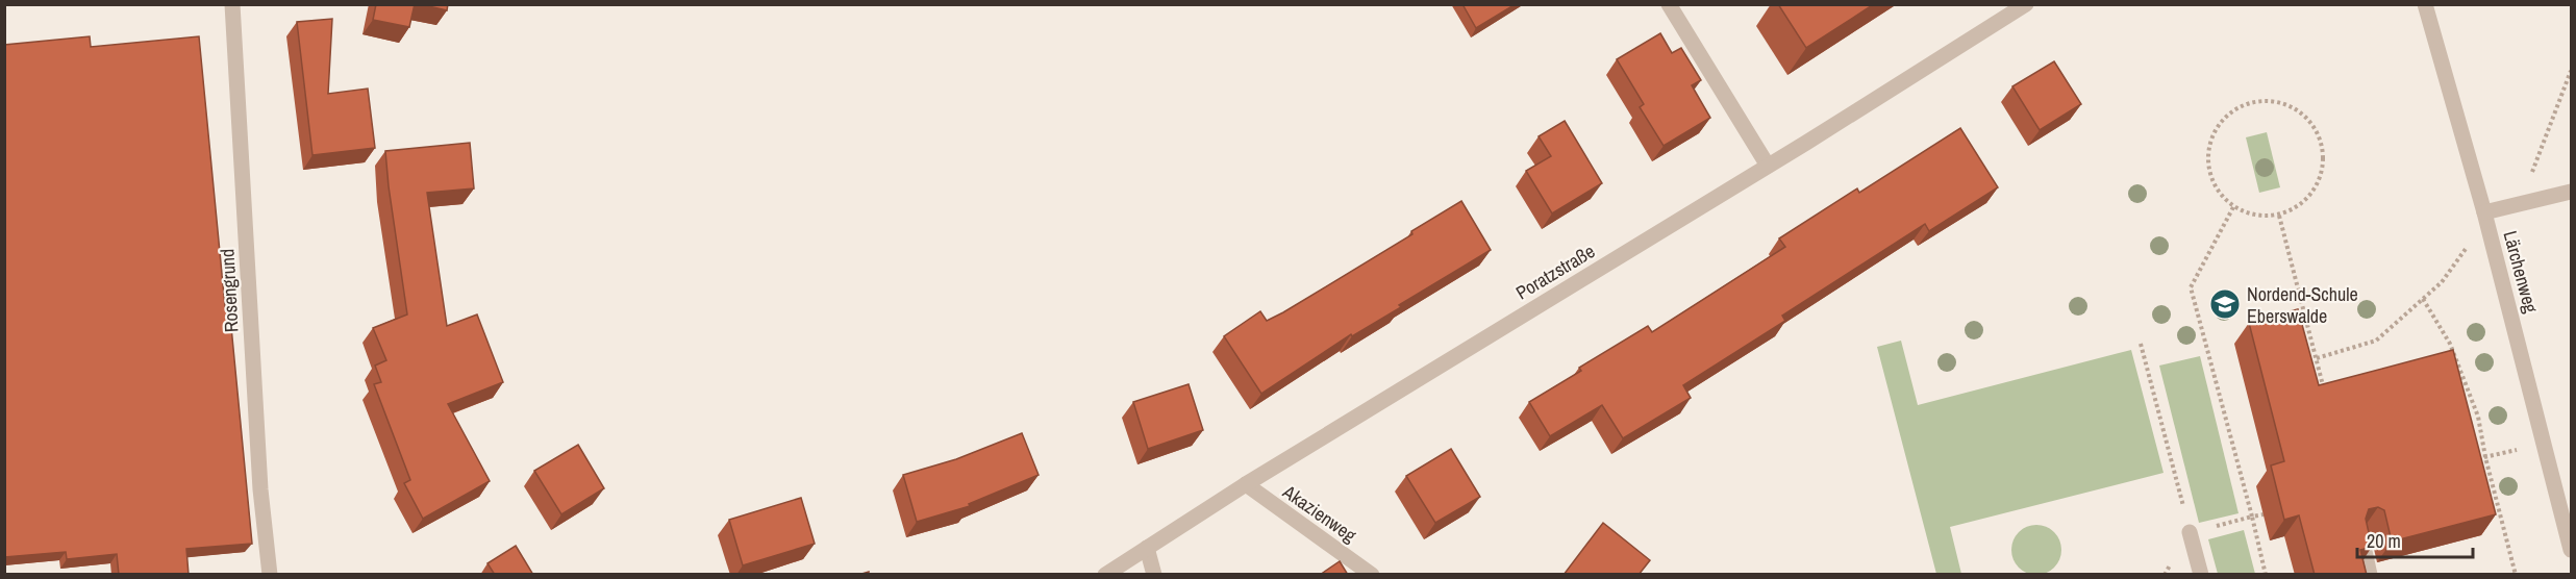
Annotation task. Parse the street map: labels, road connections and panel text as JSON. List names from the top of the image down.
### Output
{
  "streets": {
    "street": [
      "Poratzstraße",
      "Lärchenweg",
      "Rosengrund",
      "Akazienweg"
    ]
  },
  "crossings": [
    ["Poratzstraße", "Akazienweg"]
  ],
  "places": {
    "school or university": ["Nordend-Schule Eberswalde"]
  },
  "scale_bar": "20 m"
}
